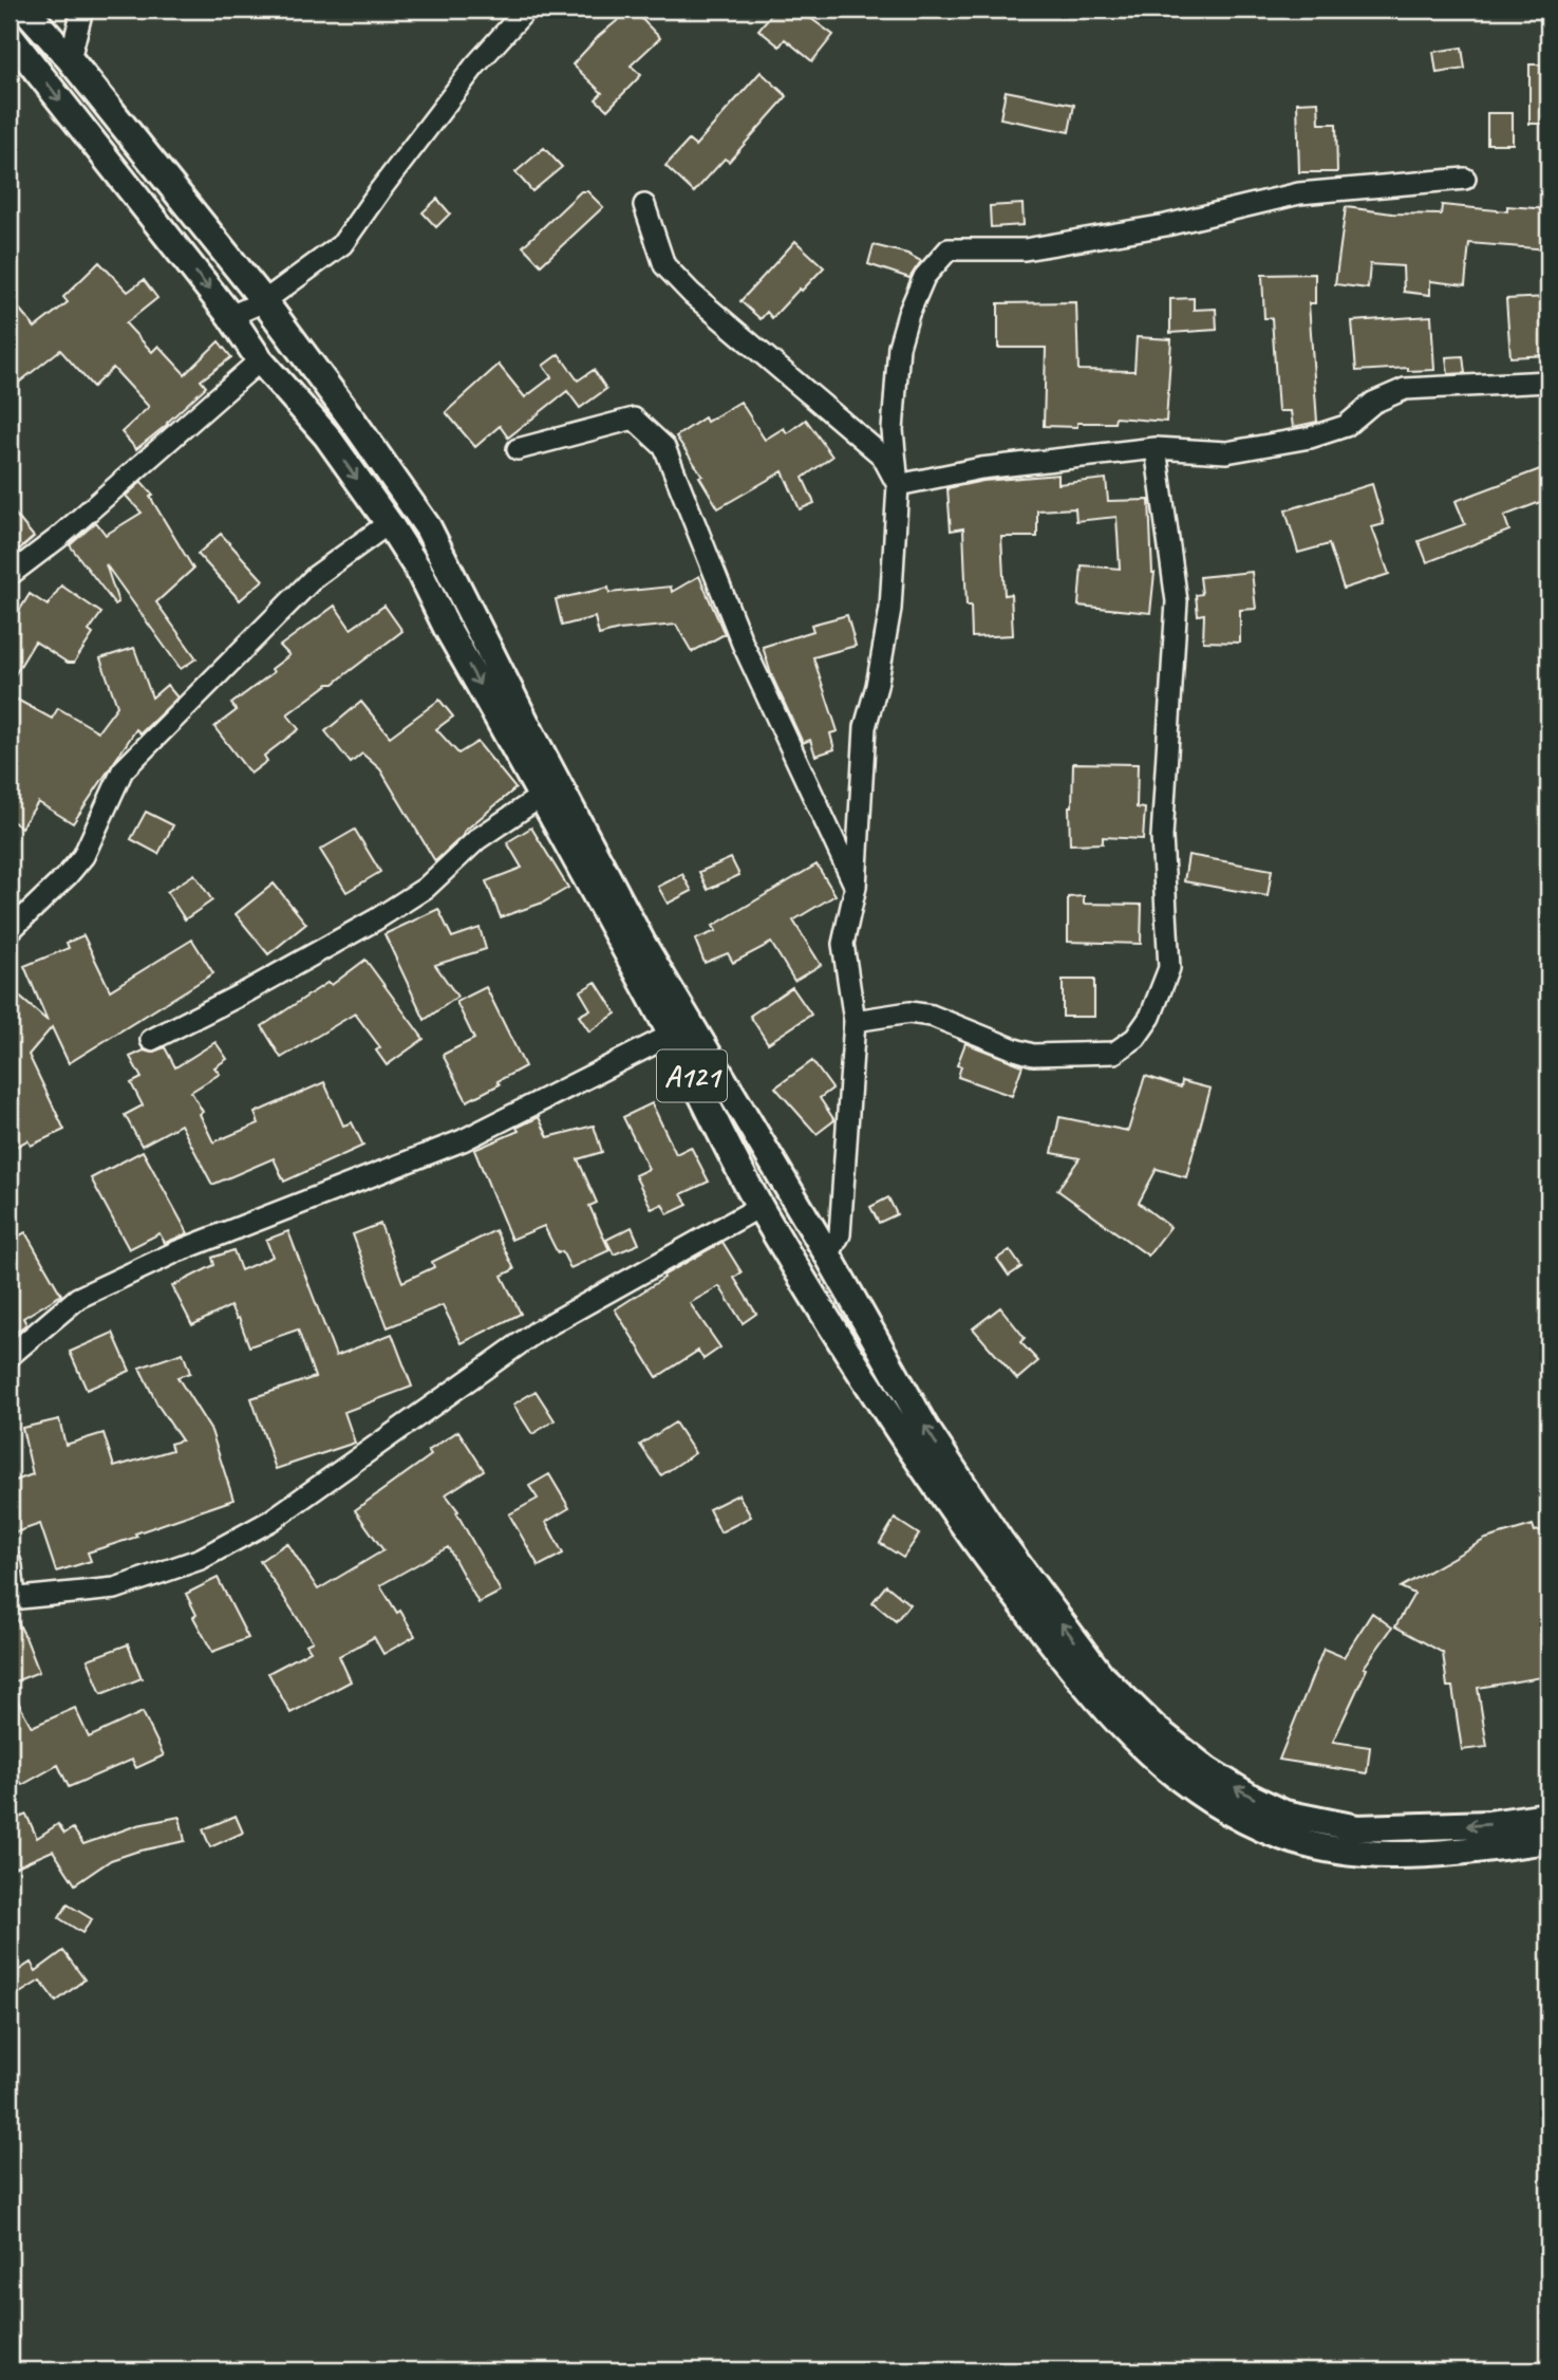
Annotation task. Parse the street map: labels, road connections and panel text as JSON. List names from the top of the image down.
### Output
{
  "streets": {
    "main road": ["A121"]
  }
}
